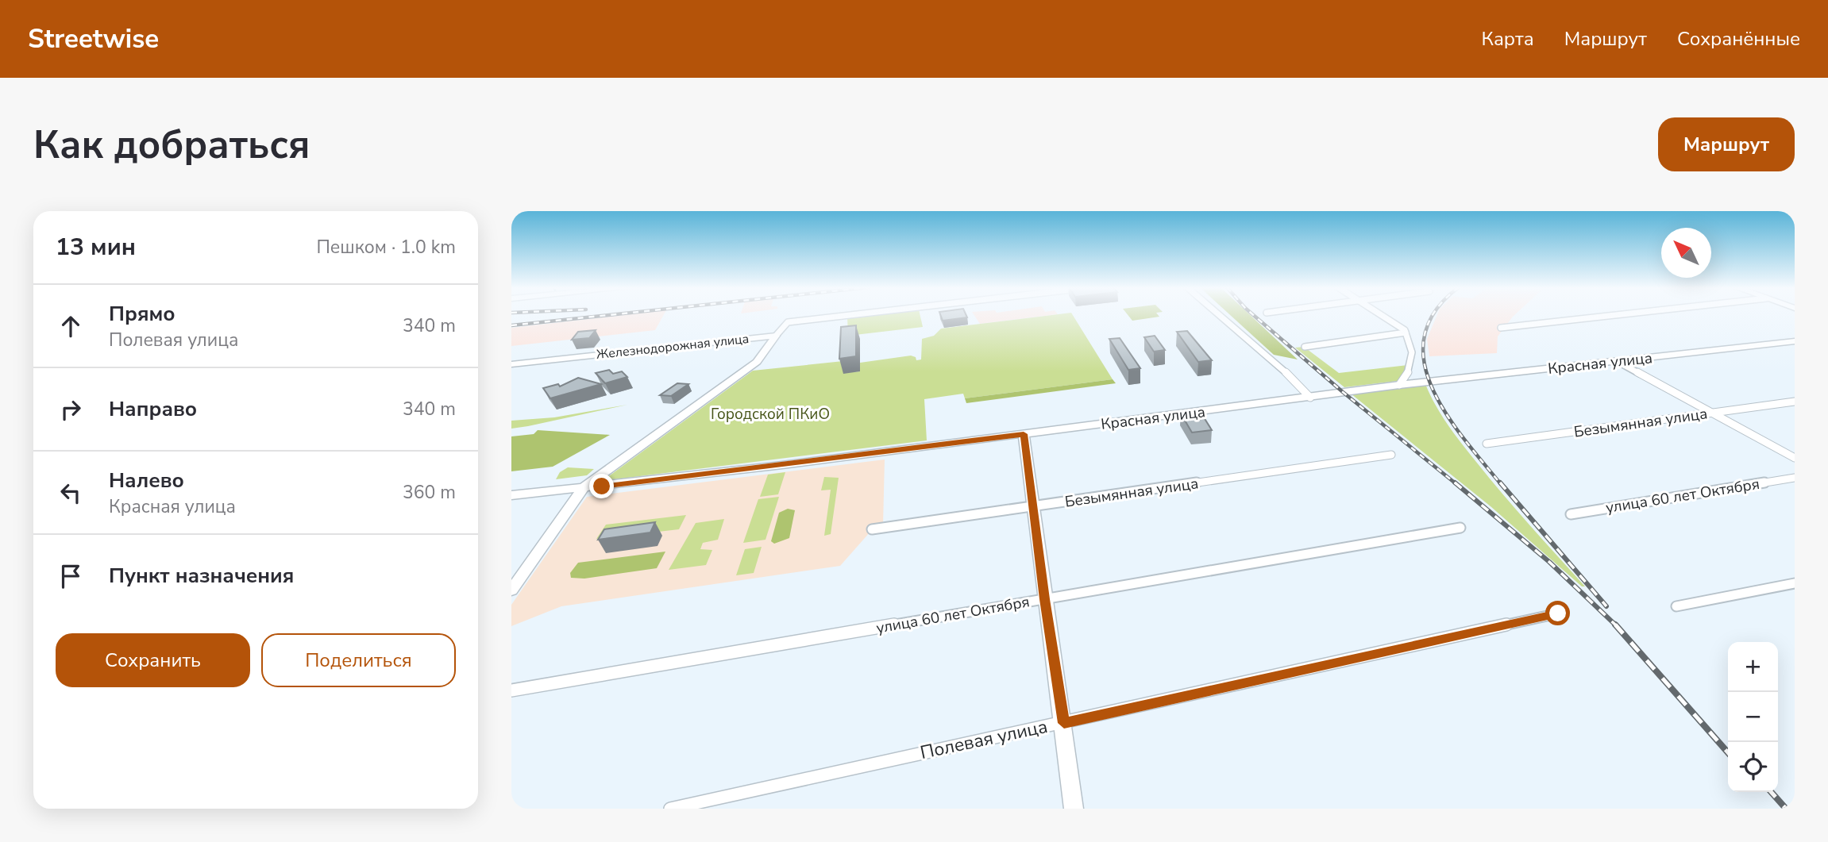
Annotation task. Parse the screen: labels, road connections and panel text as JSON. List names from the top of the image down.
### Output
{
  "streets": {
    "street": [
      "Железнодорожная улица",
      "Красная улица",
      "Безымянная улица",
      "улица 60 лет Октября",
      "Полевая улица"
    ]
  },
  "parks": ["Городской ПКиО"],
  "north": "top left",
  "page": {
    "header": "Streetwise",
    "nav": ["Карта", "Маршрут", "Сохранённые"],
    "buttons": [
      "Маршрут",
      ["Сохранить", "Поделиться"]
    ],
    "title": "Как добраться",
    "heading": ["13 мин", "Пешком · 1.0 km"],
    "list": [
      ["Прямо", "Полевая улица", "340 m"],
      ["Направо", "340 m"],
      ["Налево", "Красная улица", "360 m"],
      "Пункт назначения"
    ],
    "map_buttons": ["+", "−"]
  }
}
